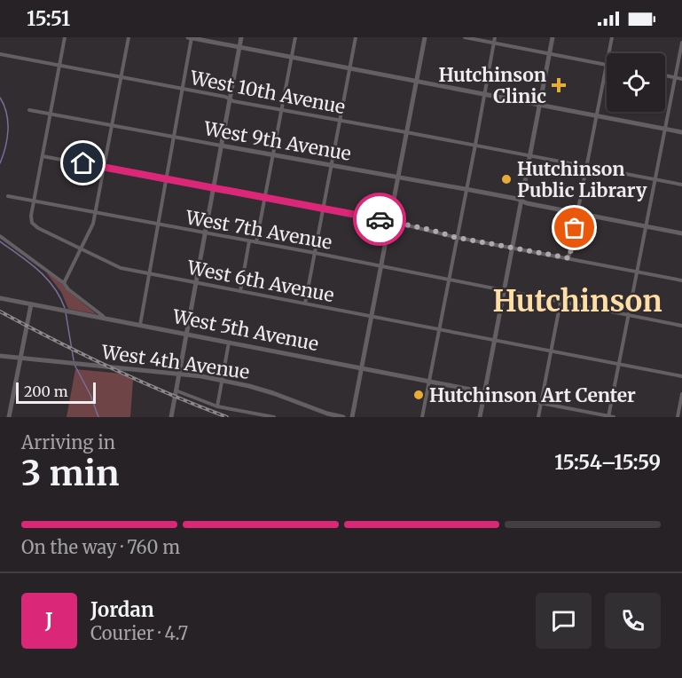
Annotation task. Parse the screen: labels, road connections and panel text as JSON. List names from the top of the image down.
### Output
{
  "streets": {
    "street": [
      "West 10th Avenue",
      "West 9th Avenue",
      "West 7th Avenue",
      "West 6th Avenue",
      "West 5th Avenue",
      "West 4th Avenue"
    ]
  },
  "crossings": [
    ["West 7th Avenue", "West 6th Avenue"]
  ],
  "districts": ["Hutchinson"],
  "places": {
    "health": ["Hutchinson Clinic"],
    "other": ["Hutchinson Public Library", "Hutchinson Art Center"]
  },
  "scale_bar": "200 m",
  "page": {
    "status": "15:51",
    "scale": "200 m",
    "heading": ["3 min", "Arriving in", "15:54–15:59"],
    "panel": ["Jordan", "Courier · 4.7"],
    "bar": "On the way · 760 m",
    "round": "J"
  }
}
